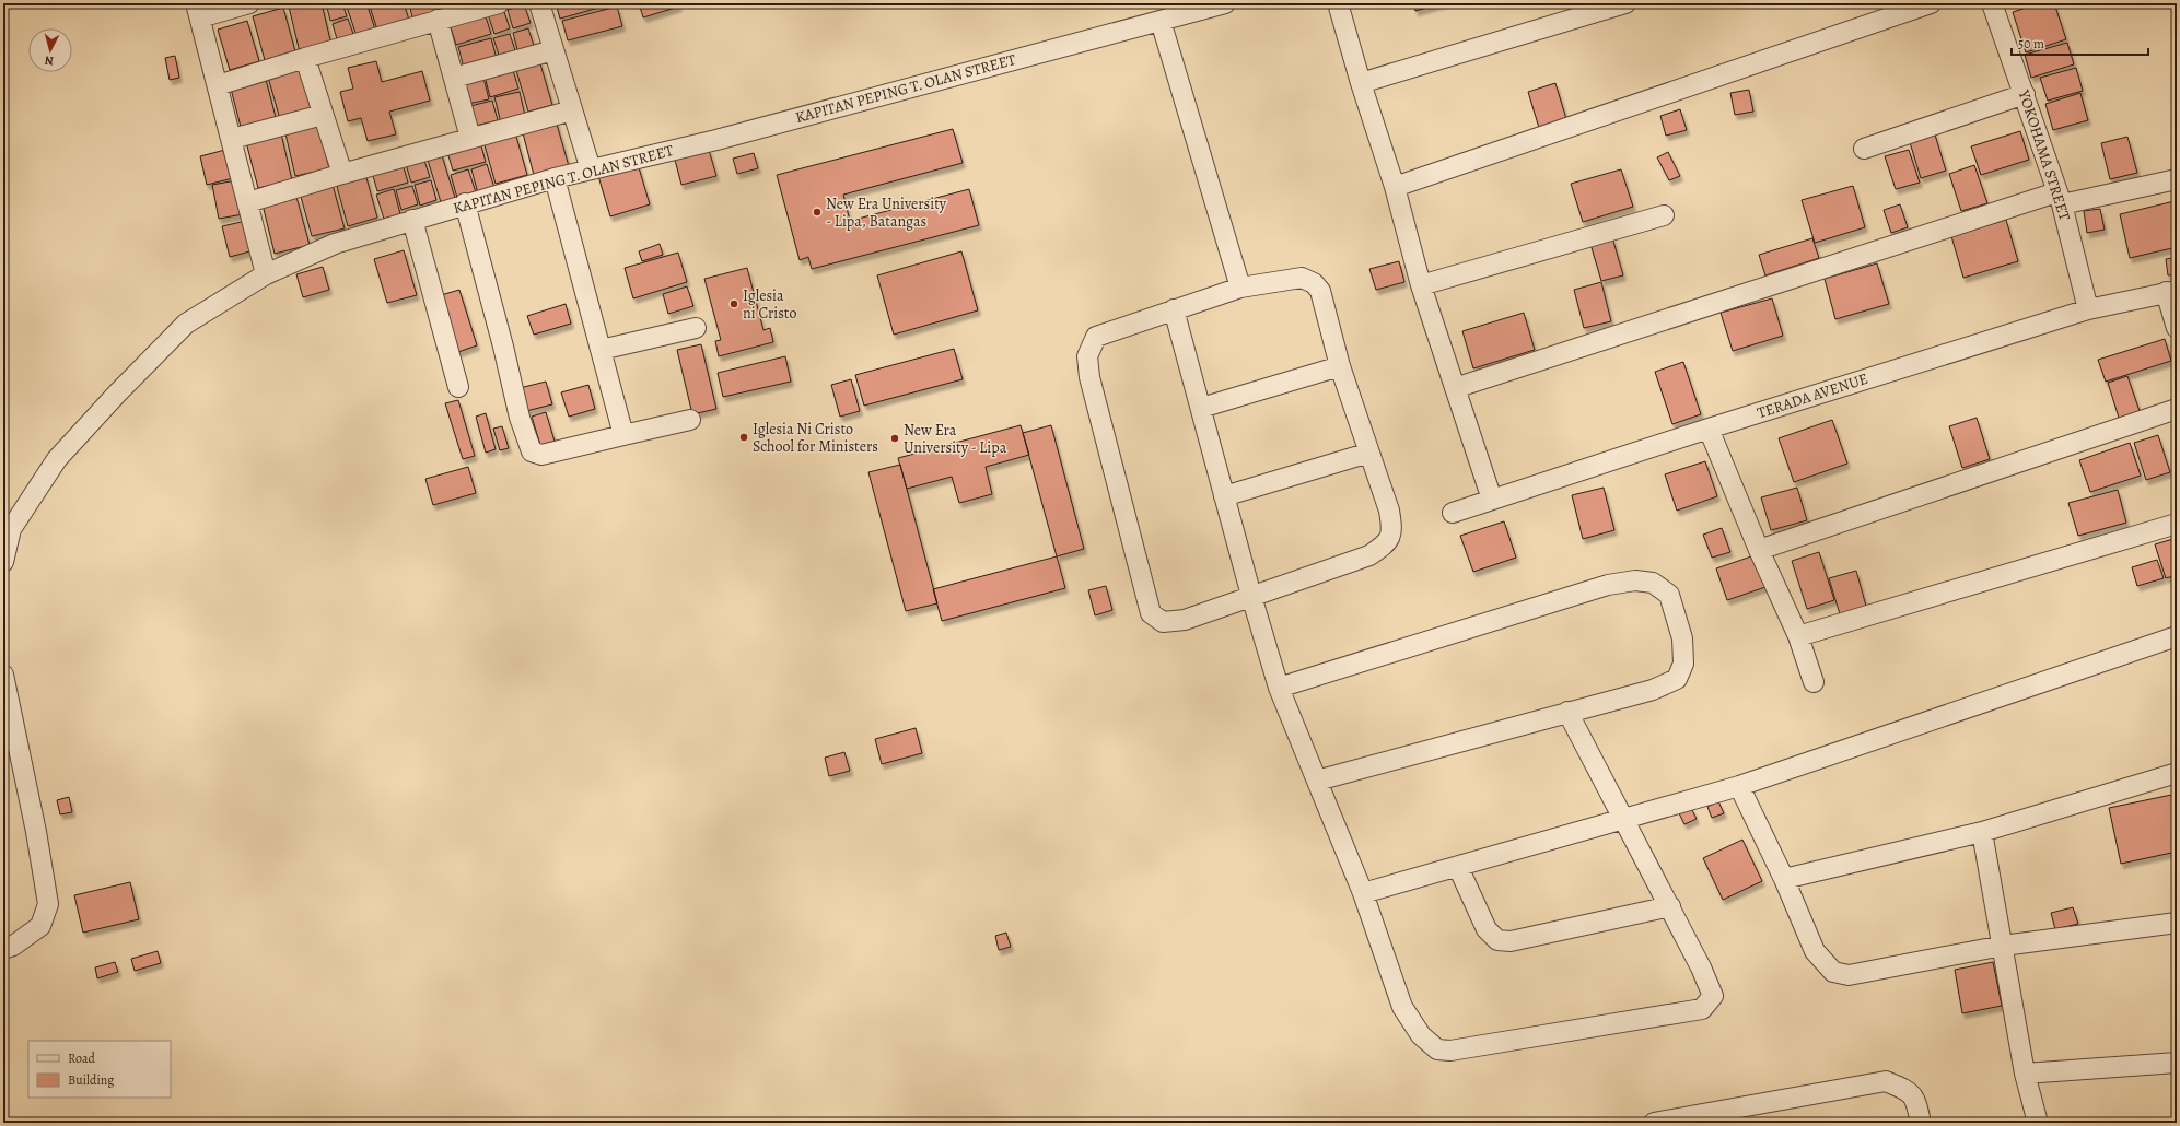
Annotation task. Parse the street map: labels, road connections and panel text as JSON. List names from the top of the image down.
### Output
{
  "streets": {
    "street": ["KAPITAN PEPING T. OLAN STREET", "YOKOHAMA STREET", "TERADA AVENUE"]
  },
  "crossings": [
    ["YOKOHAMA STREET", "TERADA AVENUE"]
  ],
  "places": [
    "New Era University - Lipa, Batangas",
    "Iglesia ni Cristo",
    "Iglesia Ni Cristo School for Ministers",
    "New Era University - Lipa"
  ],
  "legend": ["Road", "Building"],
  "scale_bar": "50 m",
  "north": "bottom"
}
